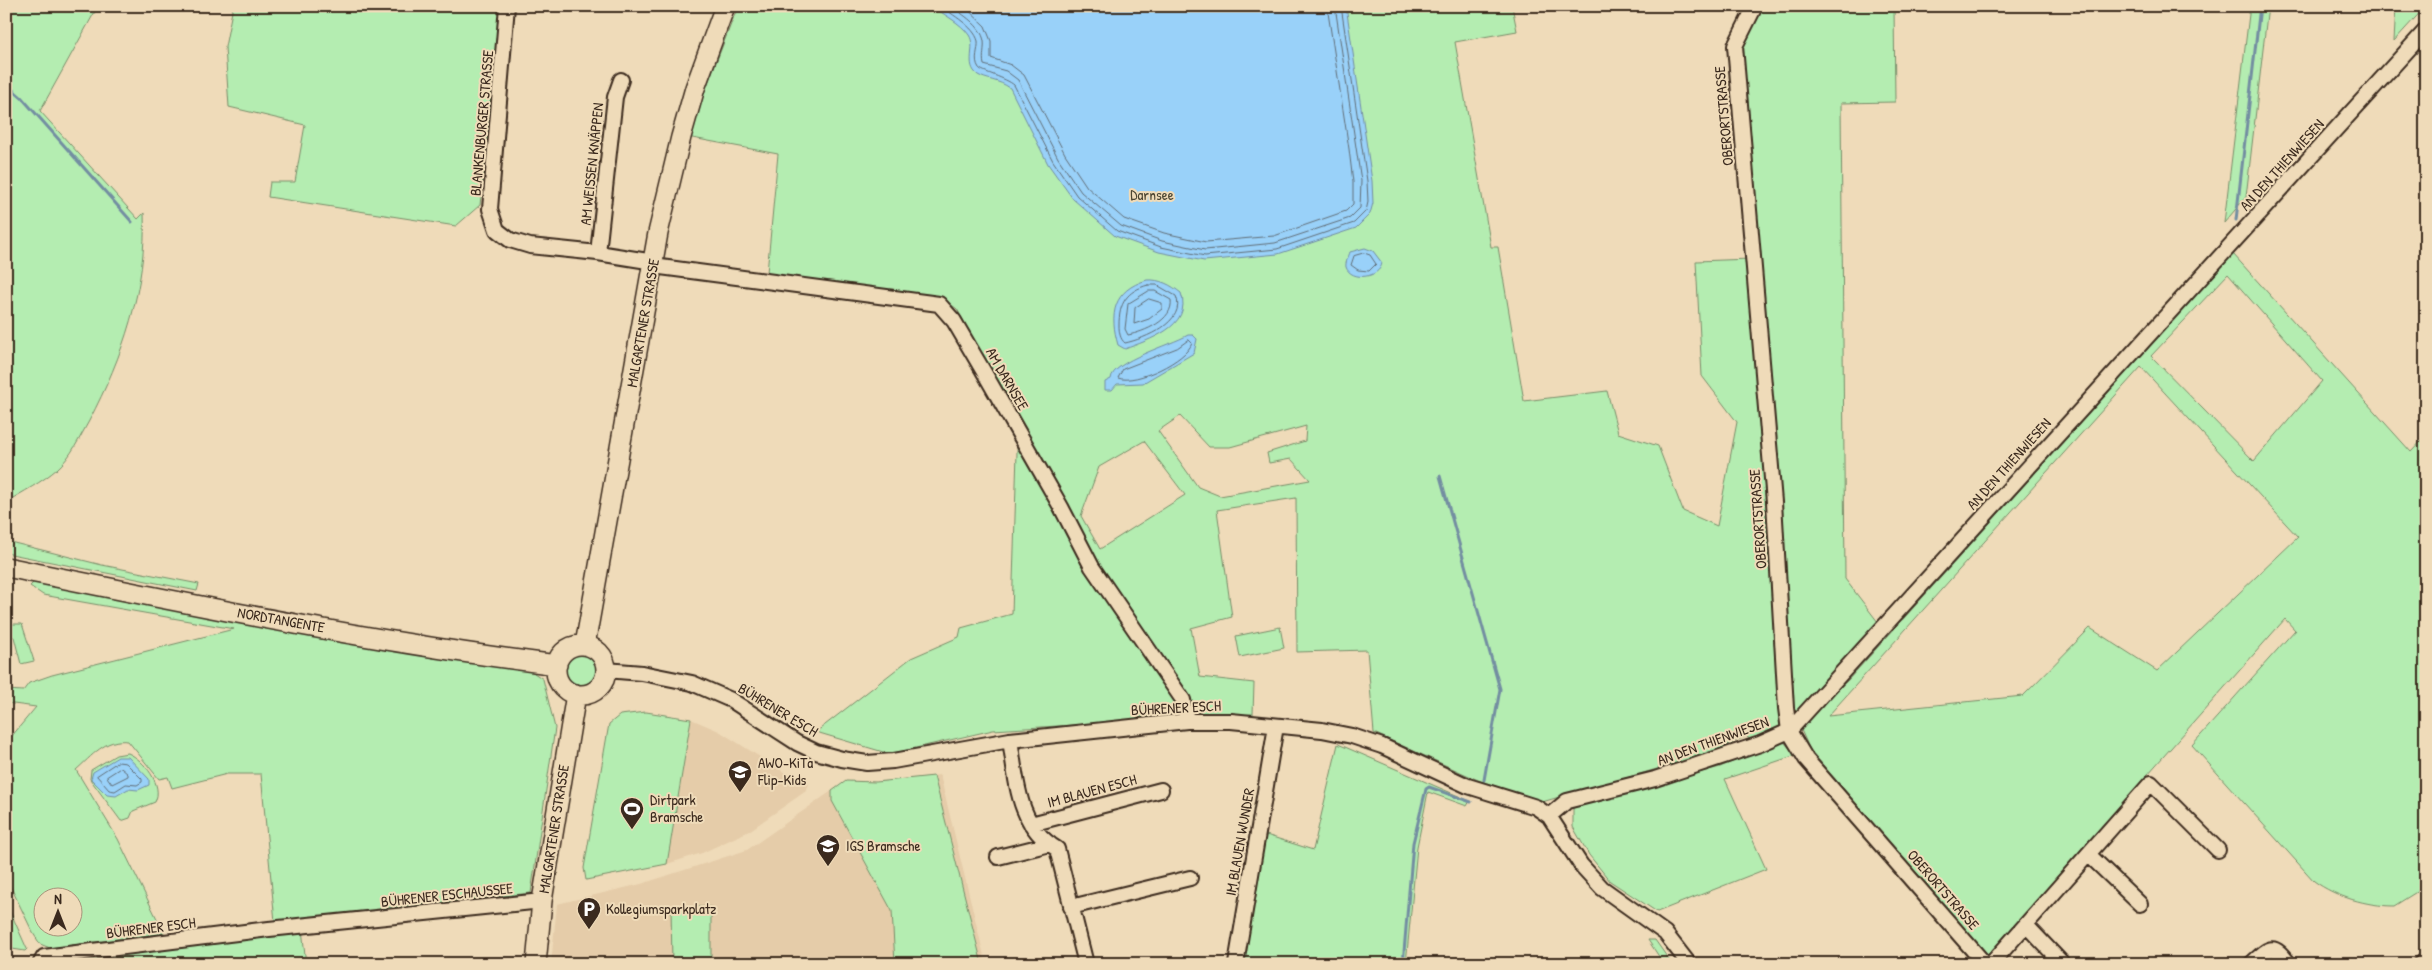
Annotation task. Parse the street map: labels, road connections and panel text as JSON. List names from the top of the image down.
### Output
{
  "streets": {
    "street": [
      "OBERORTSTRASSE",
      "BLANKENBURGER STRASSE",
      "AM WEISSEN KNÄPPEN",
      "AN DEN THIENWIESEN",
      "MALGARTENER STRASSE",
      "AM DARNSEE",
      "NORDTANGENTE",
      "BÜHRENER ESCH",
      "IM BLAUEN ESCH",
      "IM BLAUEN WUNDER",
      "BÜHRENER ESCHAUSSEE"
    ]
  },
  "crossings": [
    ["OBERORTSTRASSE", "AN DEN THIENWIESEN"],
    ["BLANKENBURGER STRASSE", "AM WEISSEN KNÄPPEN"],
    ["BLANKENBURGER STRASSE", "MALGARTENER STRASSE"],
    ["BLANKENBURGER STRASSE", "AM DARNSEE"],
    ["AN DEN THIENWIESEN", "BÜHRENER ESCH"],
    ["MALGARTENER STRASSE", "AM DARNSEE"],
    ["MALGARTENER STRASSE", "NORDTANGENTE"],
    ["MALGARTENER STRASSE", "BÜHRENER ESCH"],
    ["MALGARTENER STRASSE", "BÜHRENER ESCHAUSSEE"],
    ["AM DARNSEE", "BÜHRENER ESCH"],
    ["NORDTANGENTE", "BÜHRENER ESCH"],
    ["BÜHRENER ESCH", "IM BLAUEN ESCH"],
    ["BÜHRENER ESCH", "IM BLAUEN WUNDER"],
    ["BÜHRENER ESCH", "BÜHRENER ESCHAUSSEE"]
  ],
  "parks": ["Darnsee"],
  "places": {
    "school or university": ["AWO-KiTa Flip-Kids", "IGS Bramsche"],
    "sports": ["Dirtpark Bramsche"],
    "parking": ["Kollegiumsparkplatz"]
  },
  "north": "top"
}
